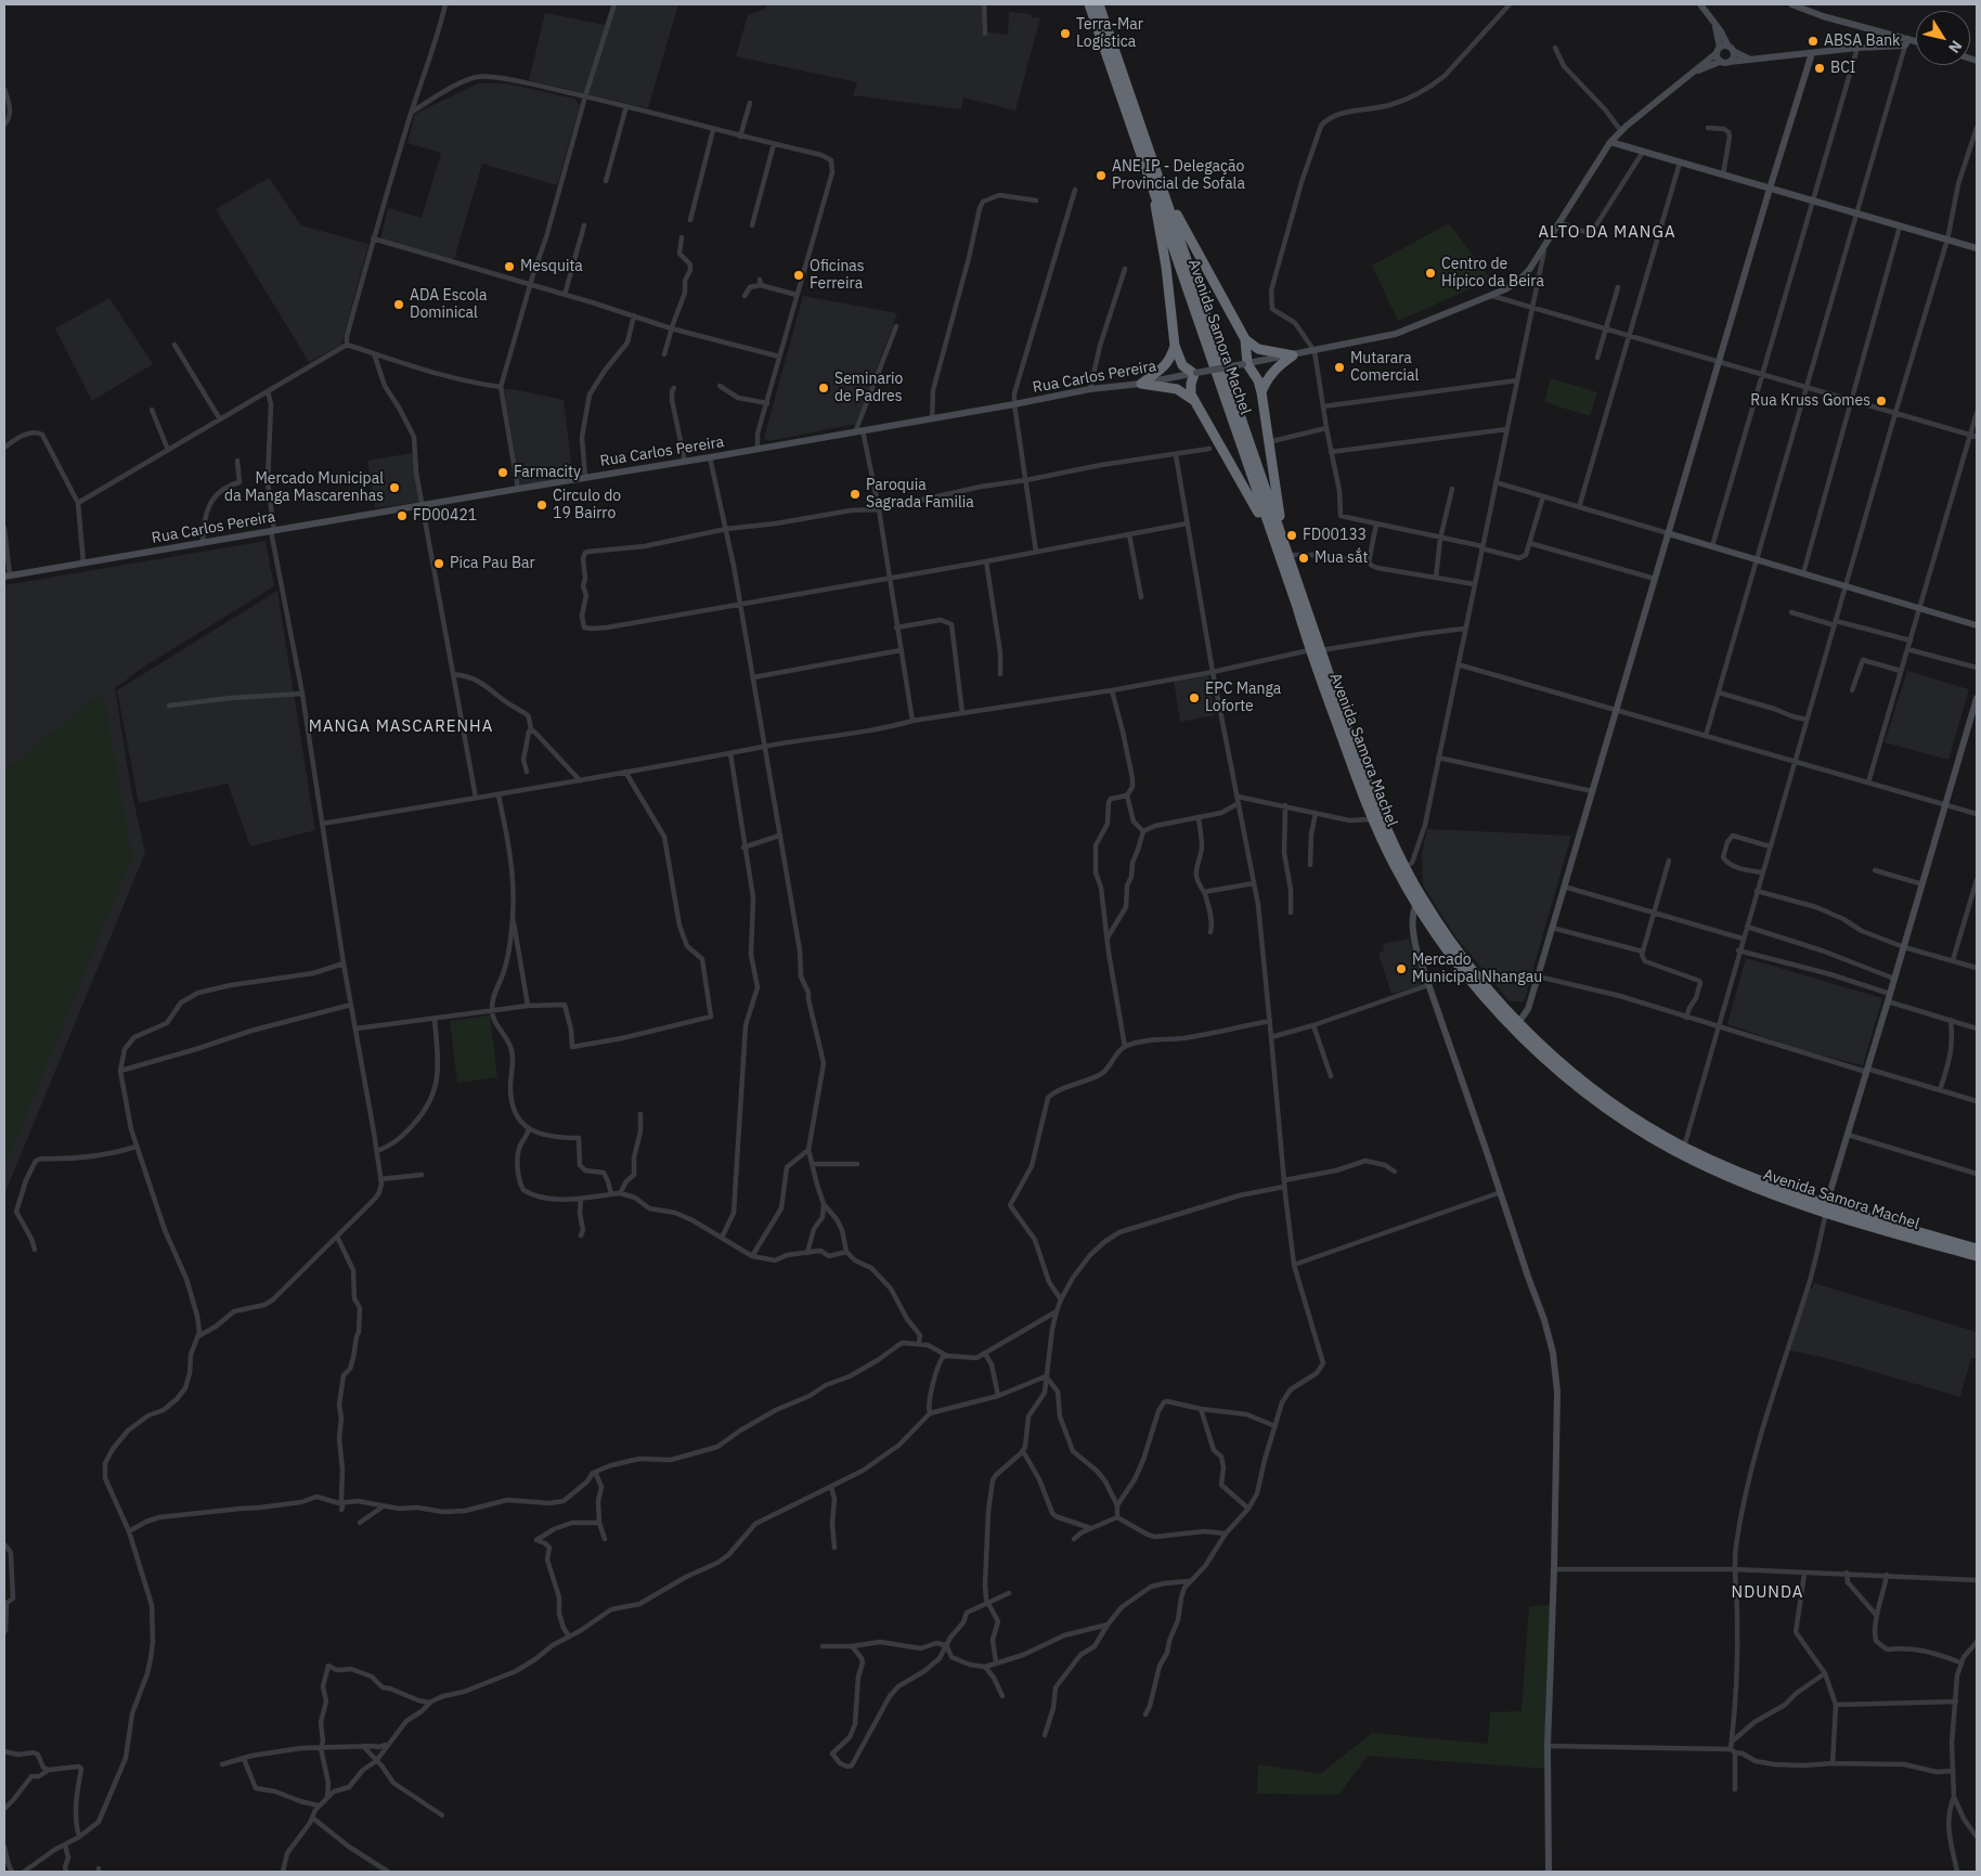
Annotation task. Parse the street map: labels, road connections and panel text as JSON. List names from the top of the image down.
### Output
{
  "streets": {
    "highway": ["Avenida Samora Machel"],
    "main road": ["Rua Carlos Pereira"]
  },
  "districts": ["ALTO DA MANGA", "MANGA MASCARENHA", "NDUNDA"],
  "places": [
    "Terra-Mar Logística",
    "ABSA Bank",
    "BCI",
    "ANE IP - Delegação Provincial de Sofala",
    "Mesquita",
    "Centro de Hípico da Beira",
    "Oficinas Ferreira",
    "ADA Escola Dominical",
    "Mutarara Comercial",
    "Seminario de Padres",
    "Rua Kruss Gomes",
    "Farmacity",
    "Mercado Municipal da Manga Mascarenhas",
    "Paroquia Sagrada Familia",
    "Circulo do 19 Bairro",
    "FD00421",
    "FD00133",
    "Mua sắt",
    "Pica Pau Bar",
    "EPC Manga Loforte",
    "Mercado Municipal Nhangau"
  ],
  "north": "bottom right"
}
